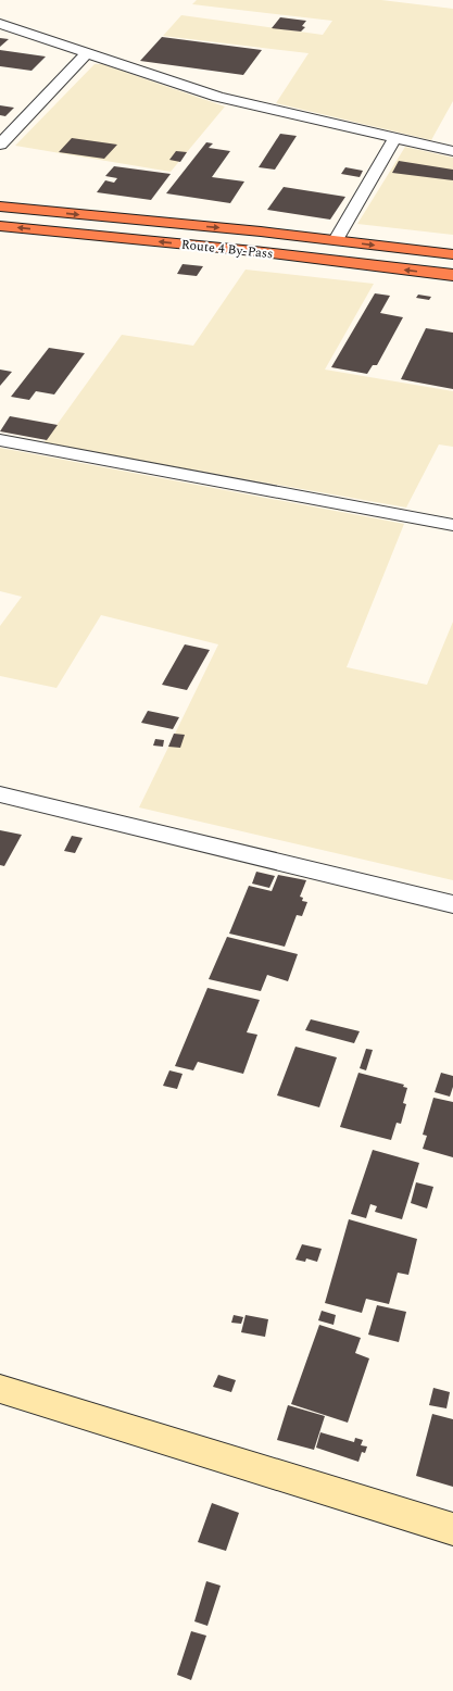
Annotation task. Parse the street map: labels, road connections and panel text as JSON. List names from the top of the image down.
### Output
{
  "streets": {
    "highway": ["Route 4 By-Pass"]
  }
}
